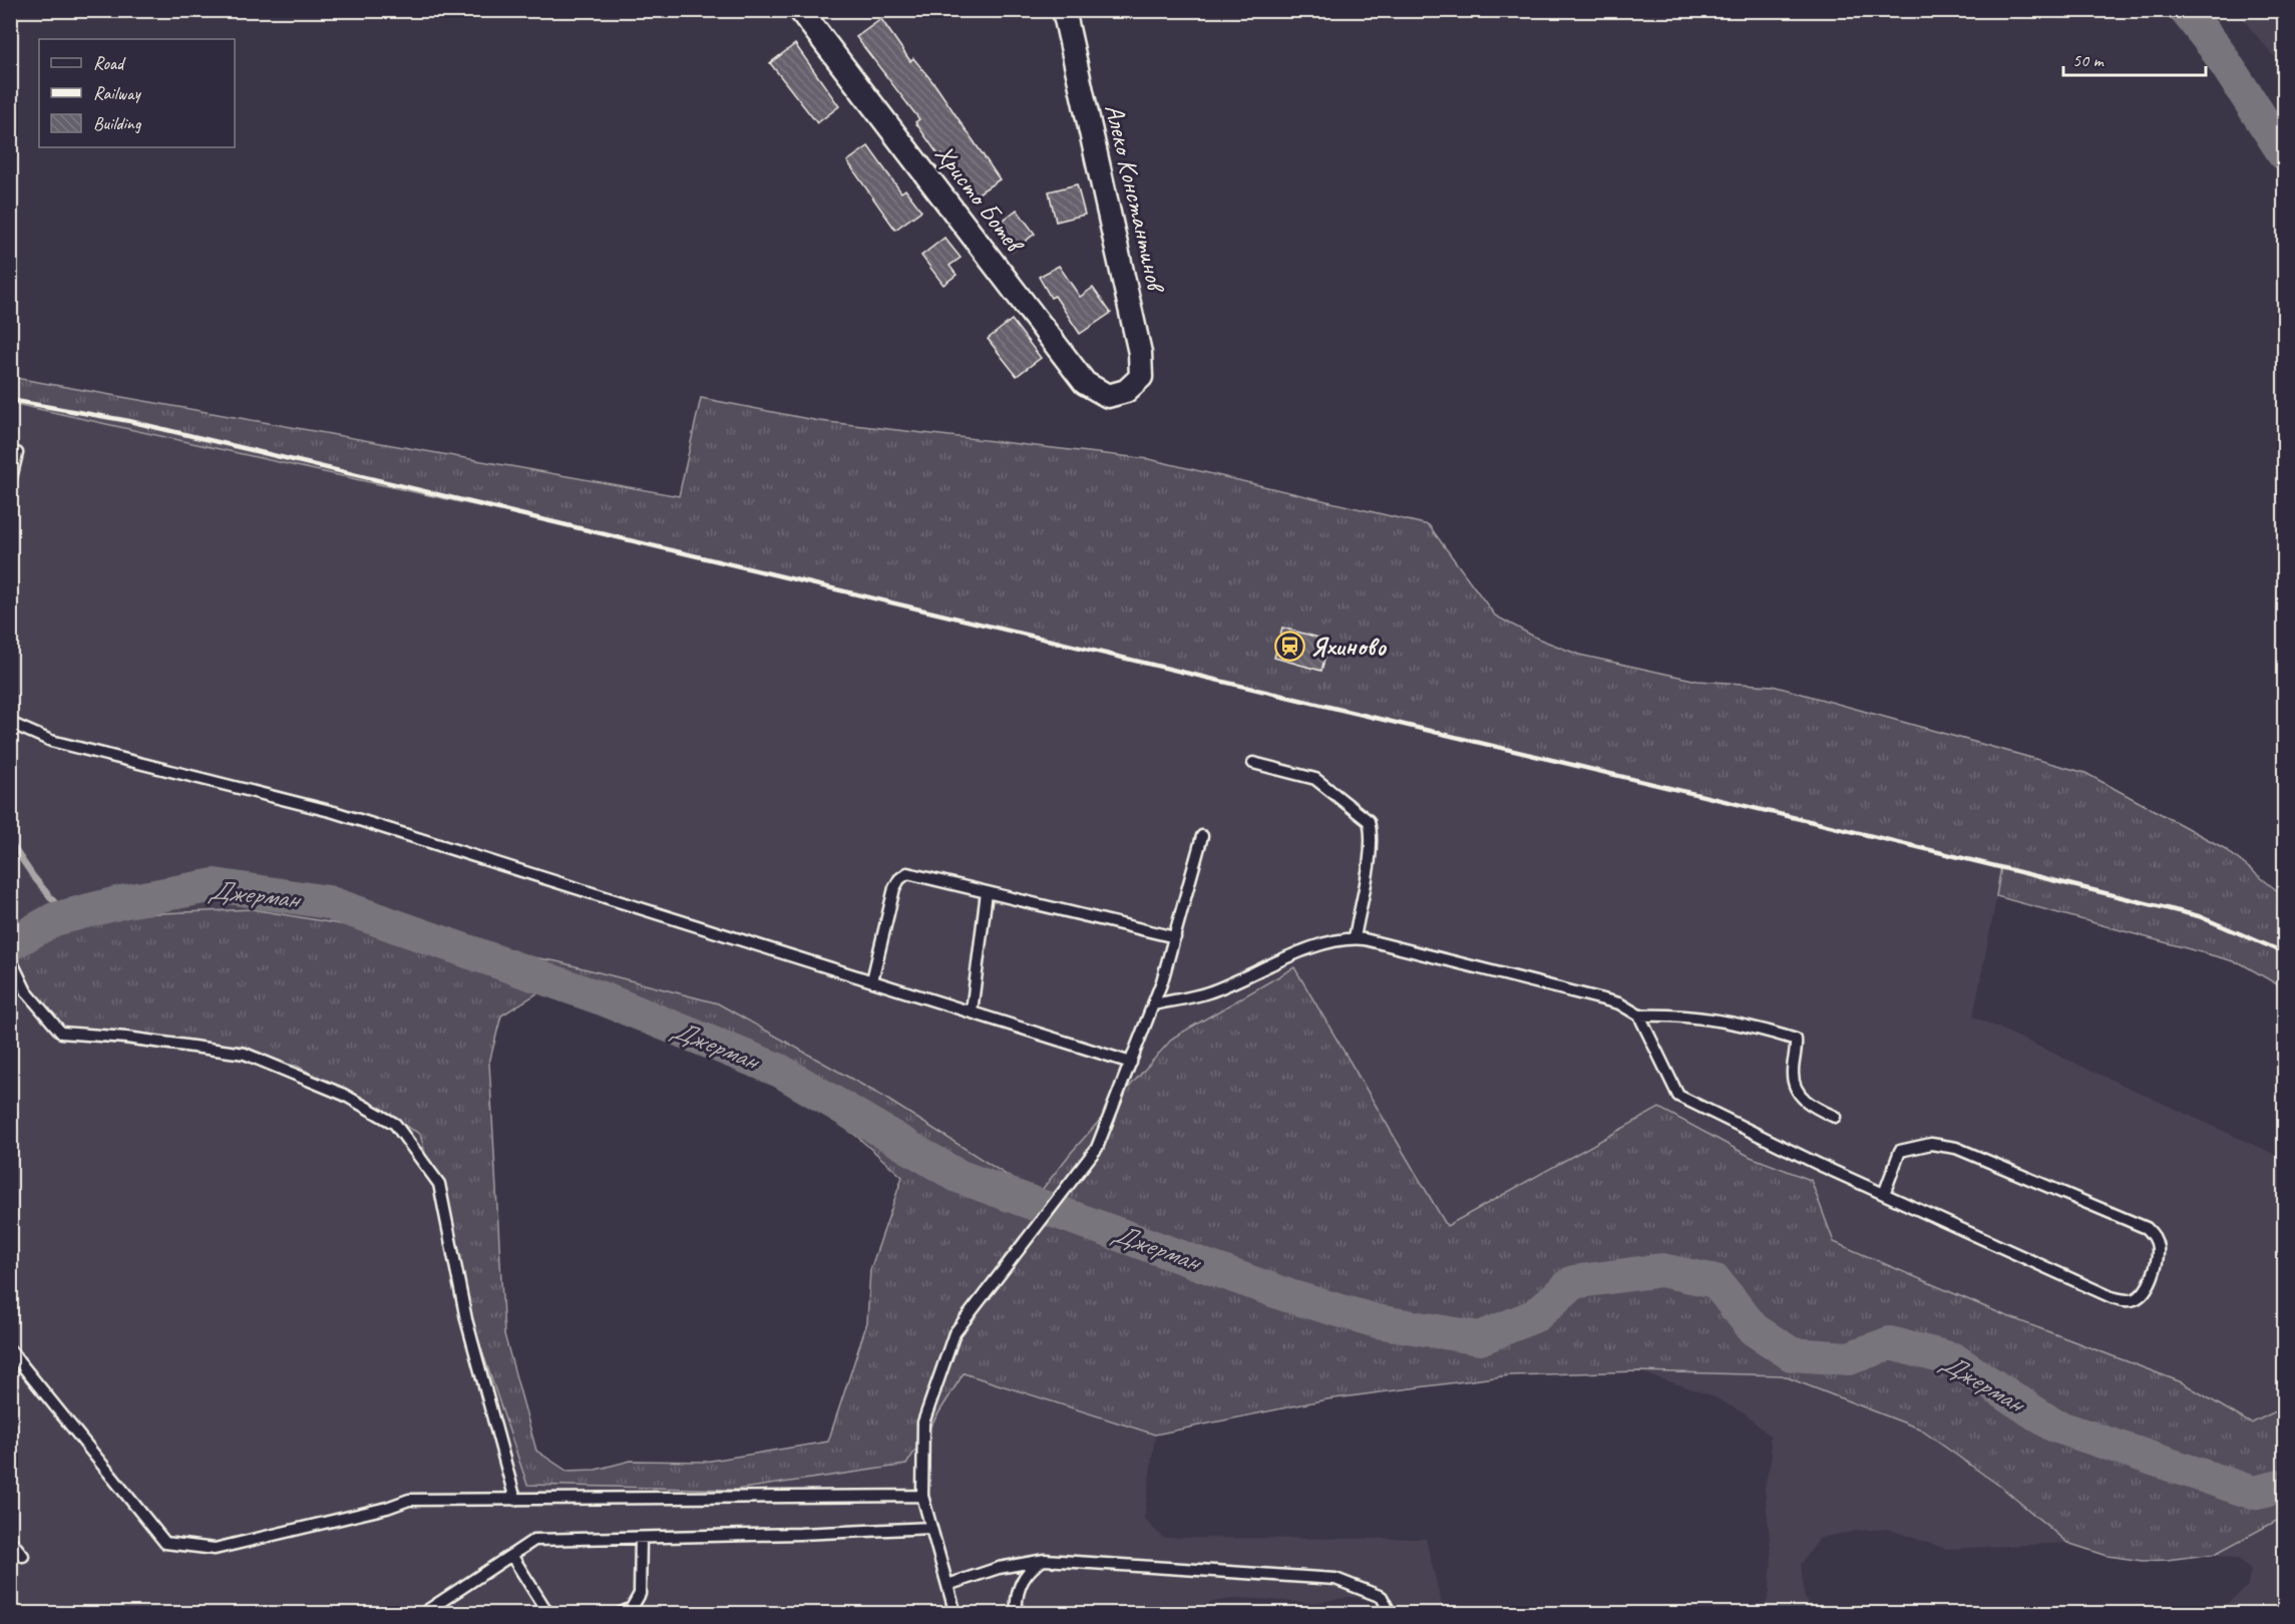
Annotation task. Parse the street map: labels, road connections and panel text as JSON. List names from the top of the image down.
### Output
{
  "streets": {
    "street": ["Алеко Константинов", "Христо Ботев"]
  },
  "crossings": [
    ["Алеко Константинов", "Христо Ботев"]
  ],
  "water": ["Джерман"],
  "places": {
    "station": ["Яхиново"]
  },
  "legend": ["Road", "Railway", "Building"],
  "scale_bar": "50 m"
}
